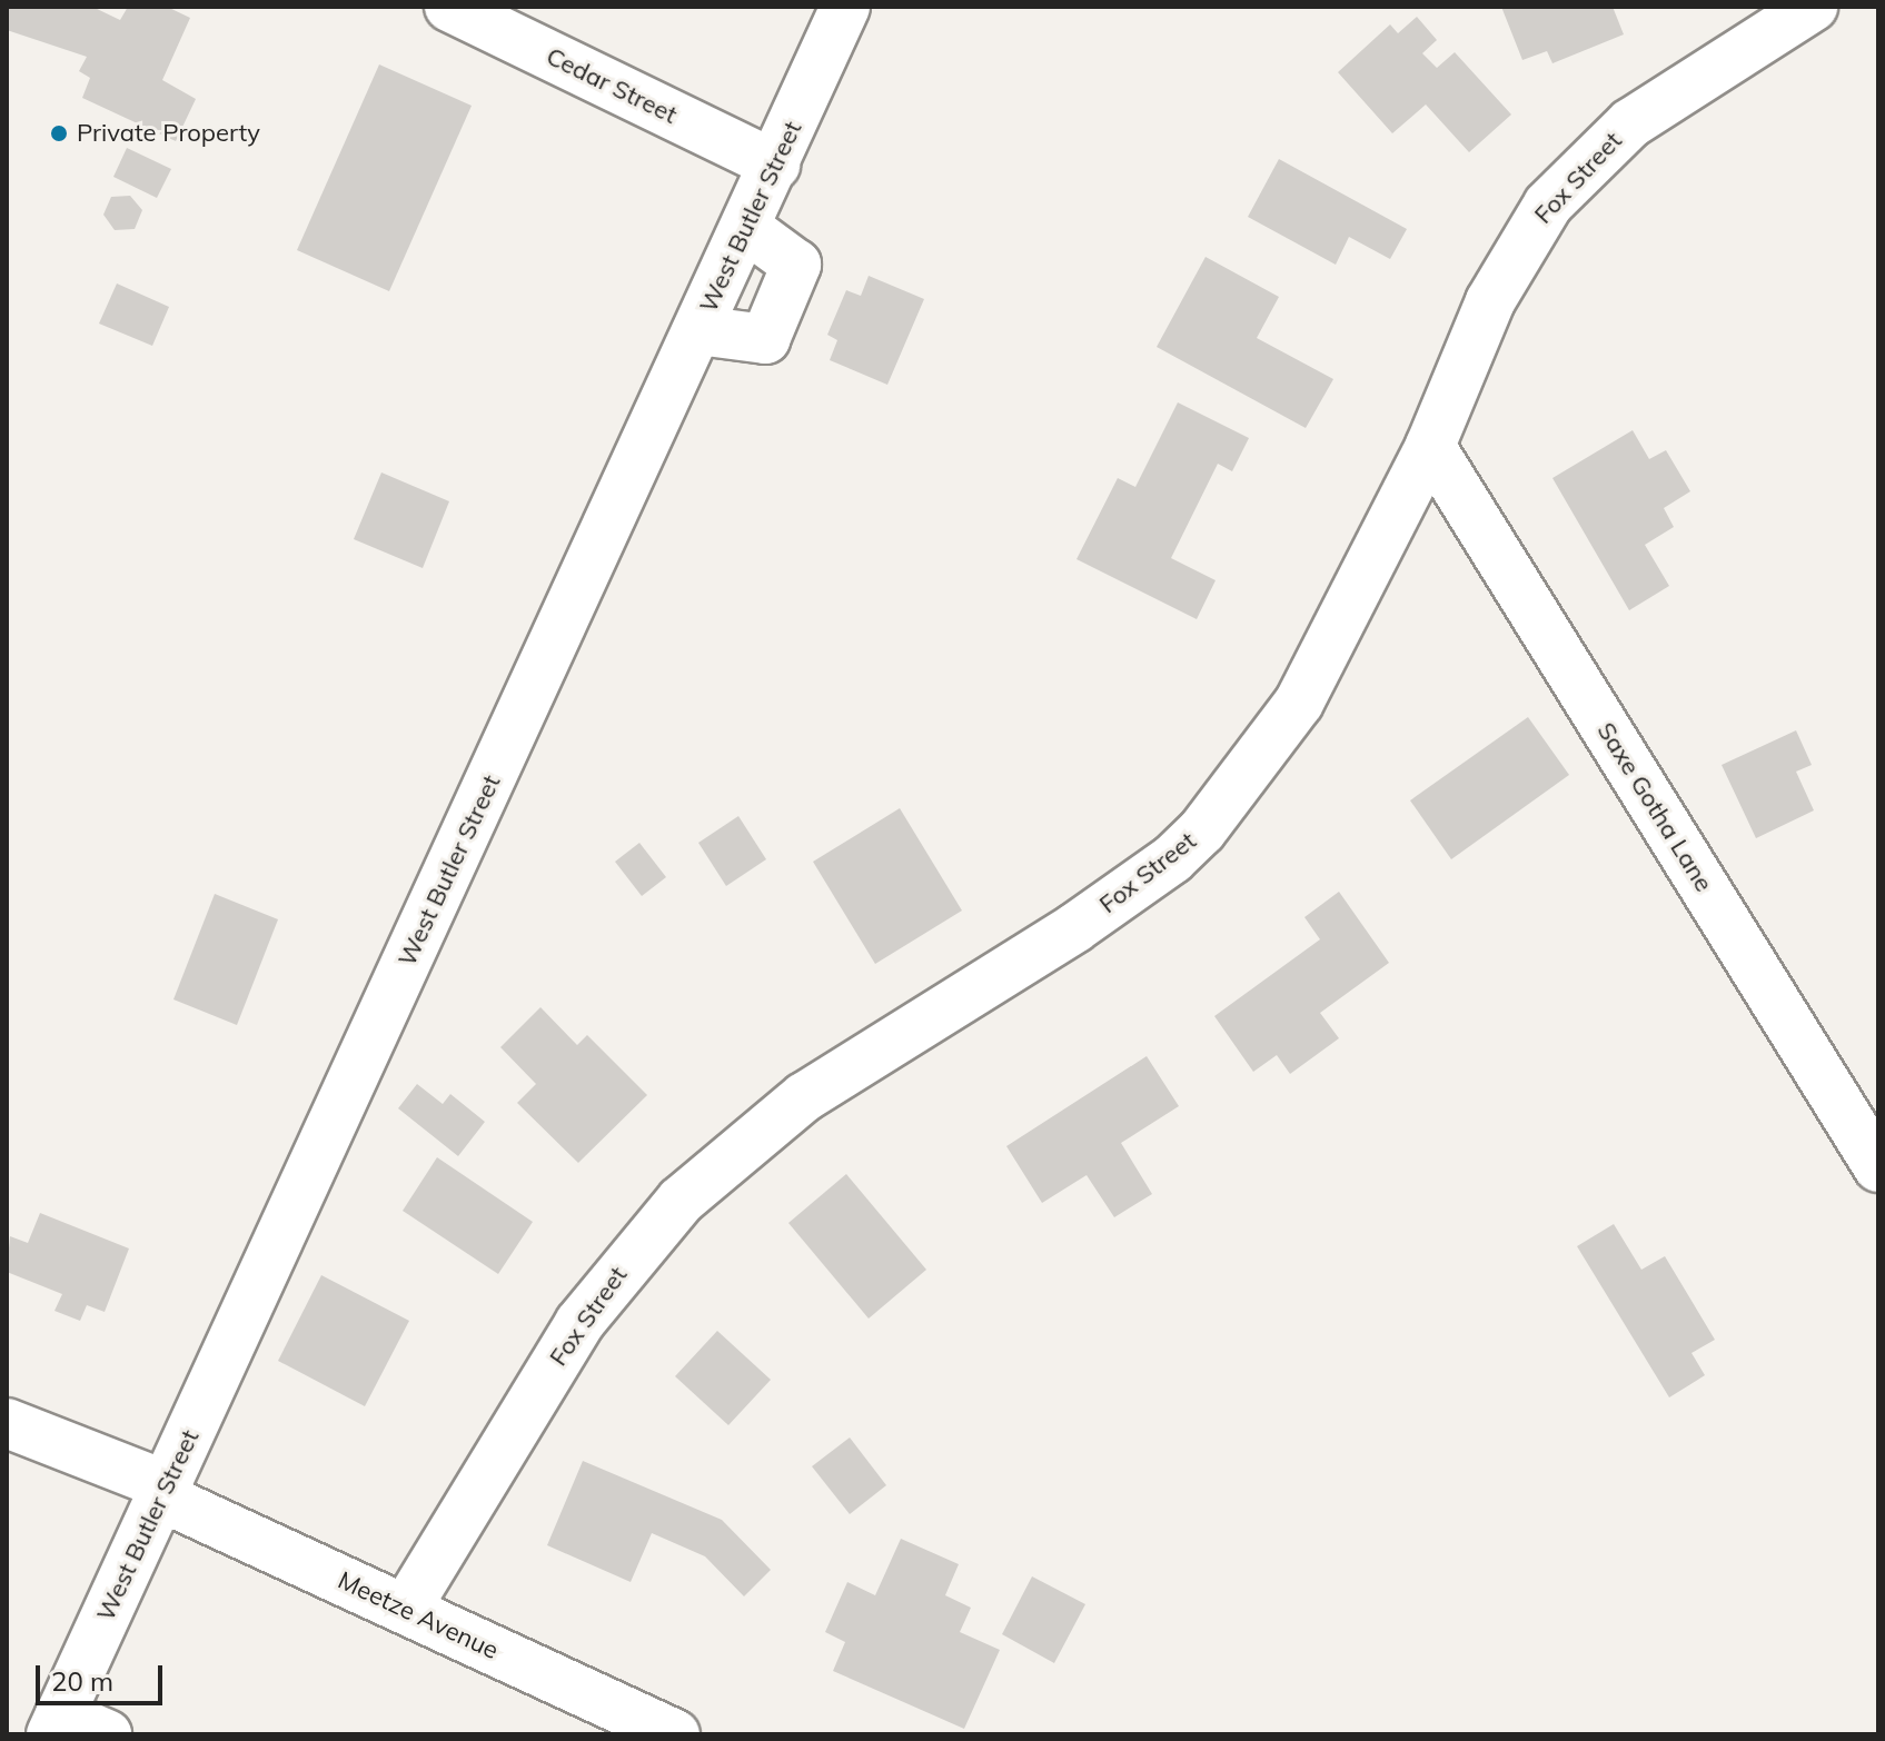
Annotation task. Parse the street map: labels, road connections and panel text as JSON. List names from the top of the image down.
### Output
{
  "streets": {
    "street": [
      "Cedar Street",
      "Fox Street",
      "West Butler Street",
      "Saxe Gotha Lane",
      "Meetze Avenue"
    ]
  },
  "crossings": [
    ["Cedar Street", "West Butler Street"],
    ["Fox Street", "Saxe Gotha Lane"],
    ["Fox Street", "Meetze Avenue"],
    ["West Butler Street", "Meetze Avenue"]
  ],
  "places": ["Private Property"],
  "scale_bar": "20 m"
}
